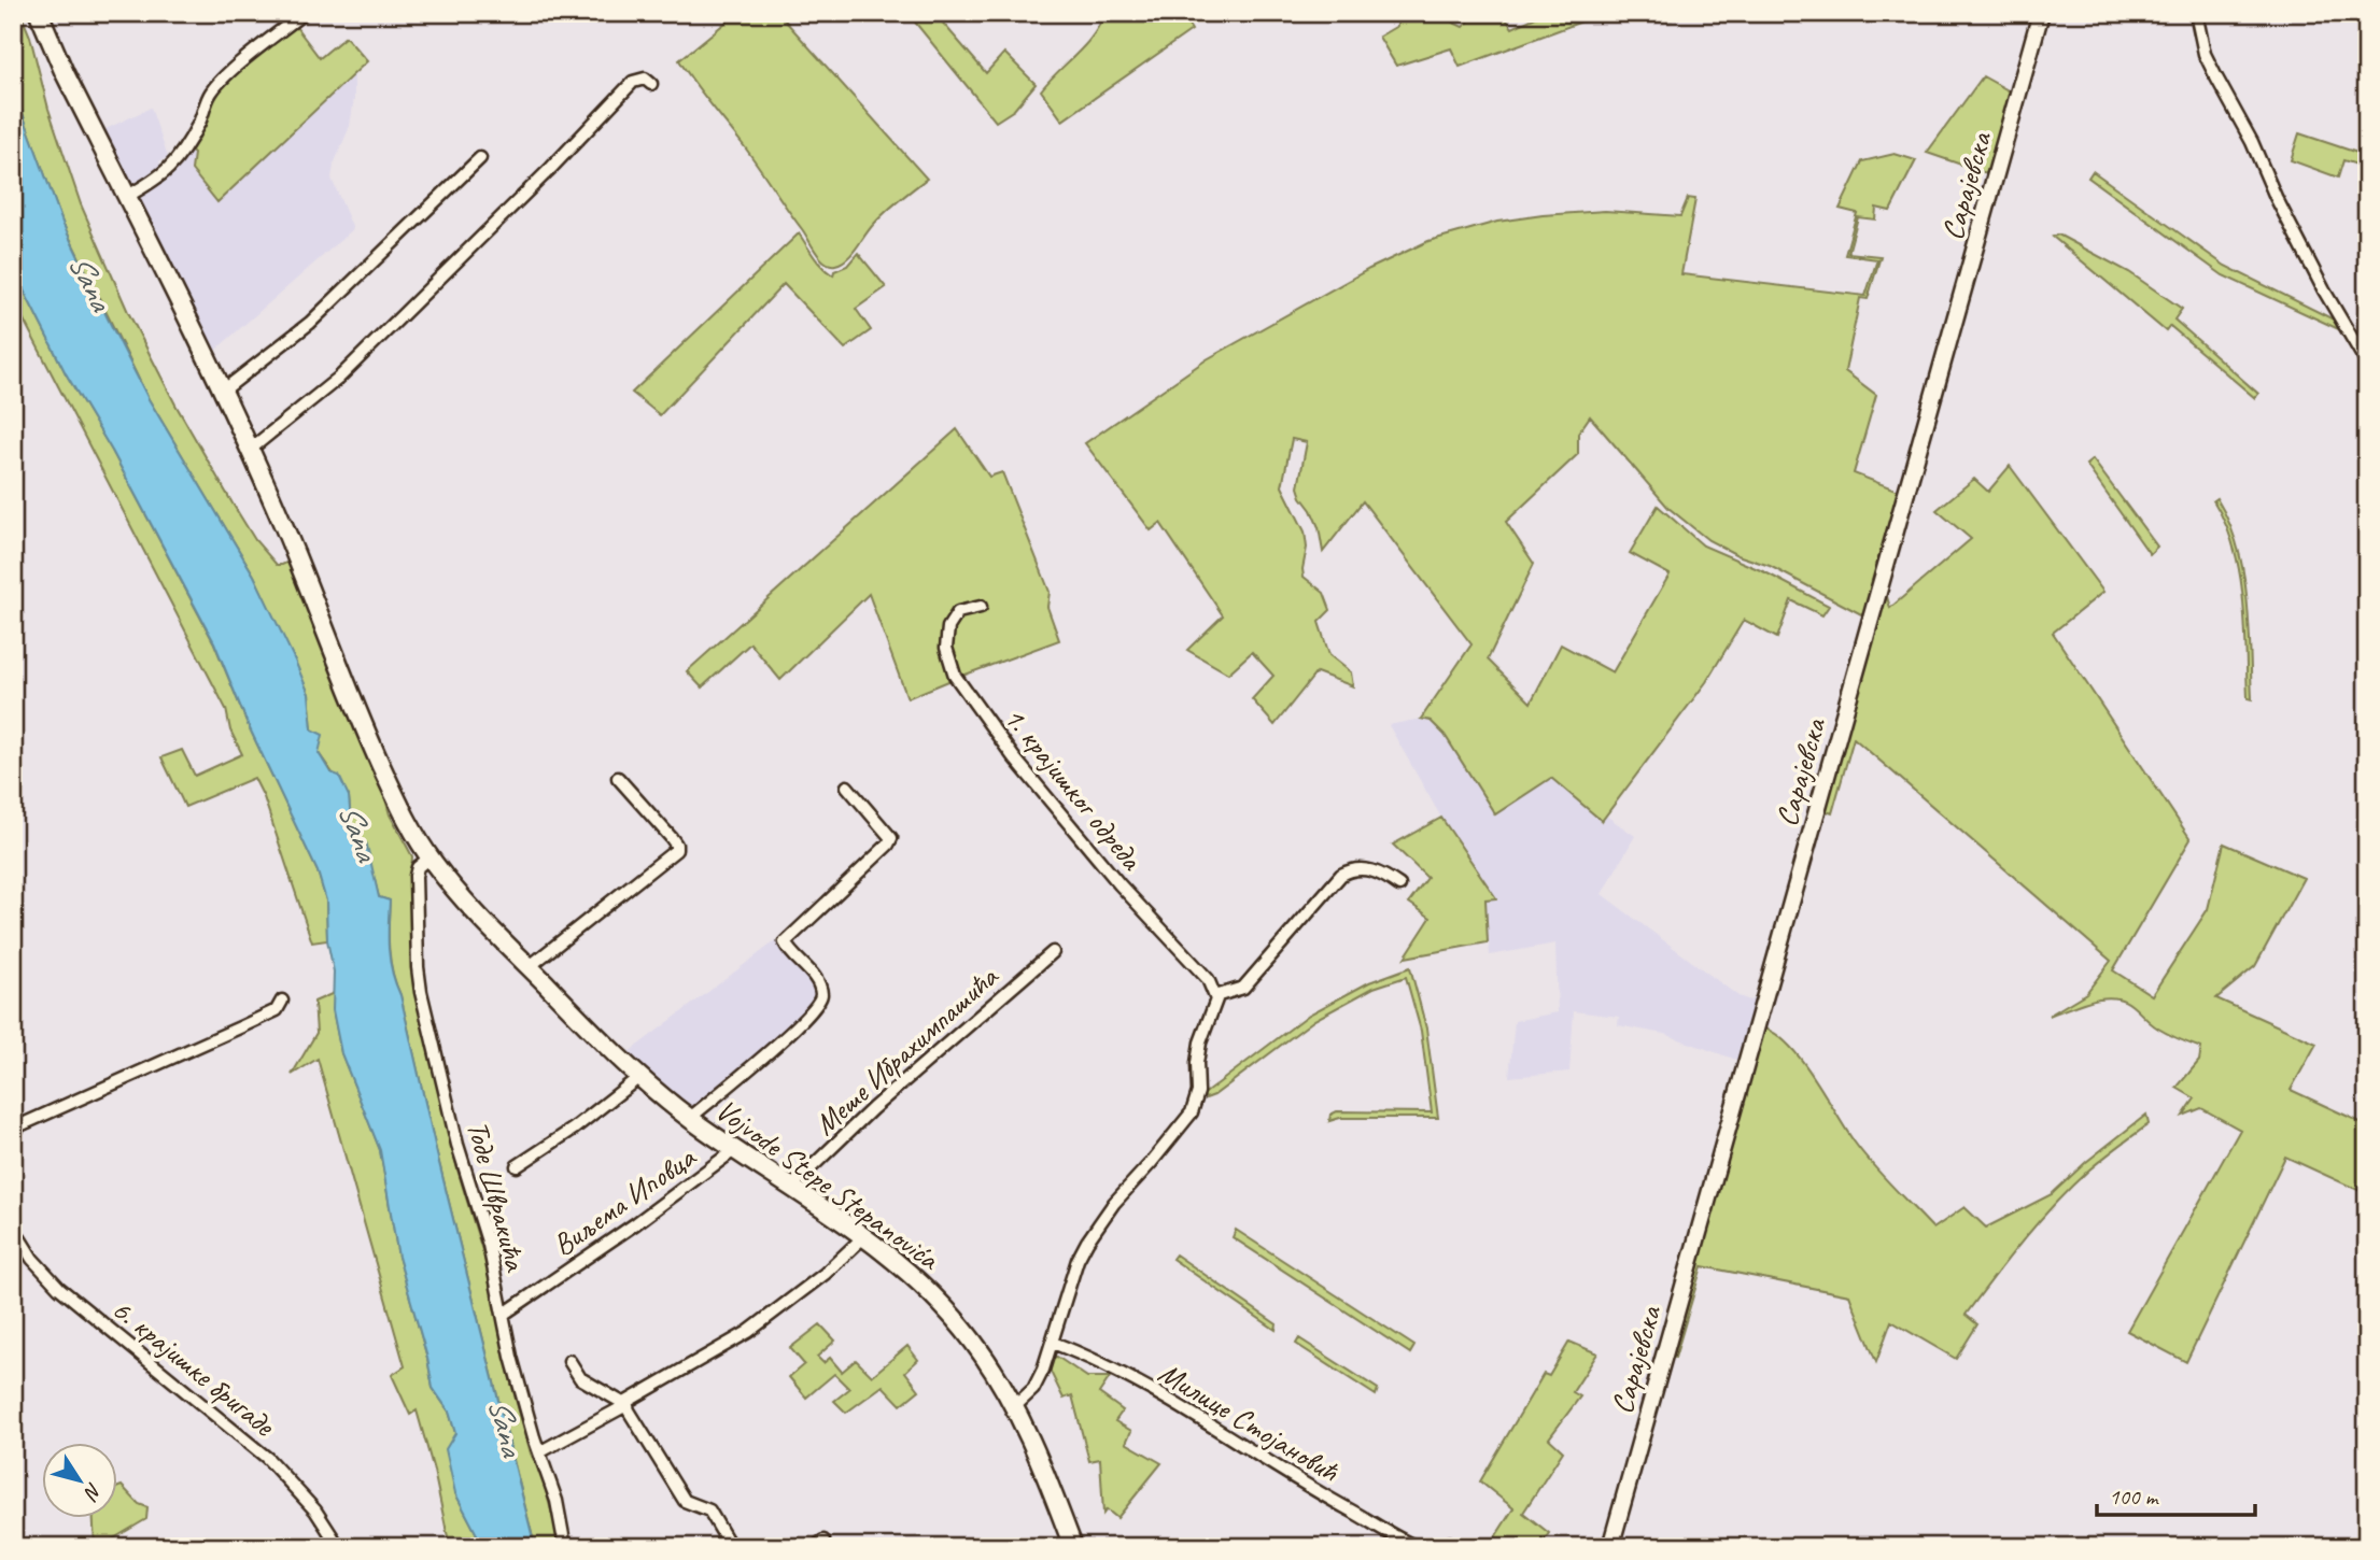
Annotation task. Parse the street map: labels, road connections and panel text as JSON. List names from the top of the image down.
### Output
{
  "streets": {
    "main road": ["Сарајевска", "Vojvode Stepe Stepanovića"],
    "street": [
      "1. крајишког одреда",
      "Меше Ибрахимпашића",
      "Тоде Швракића",
      "Виљема Иповца",
      "6. крајишке бригаде",
      "Милице Стојановић"
    ]
  },
  "crossings": [
    ["Меше Ибрахимпашића", "Vojvode Stepe Stepanovića"],
    ["Vojvode Stepe Stepanovića", "Тоде Швракића"],
    ["Vojvode Stepe Stepanovića", "Виљема Иповца"],
    ["Тоде Швракића", "Виљема Иповца"]
  ],
  "water": ["Sana"],
  "scale_bar": "100 m",
  "north": "bottom right"
}
